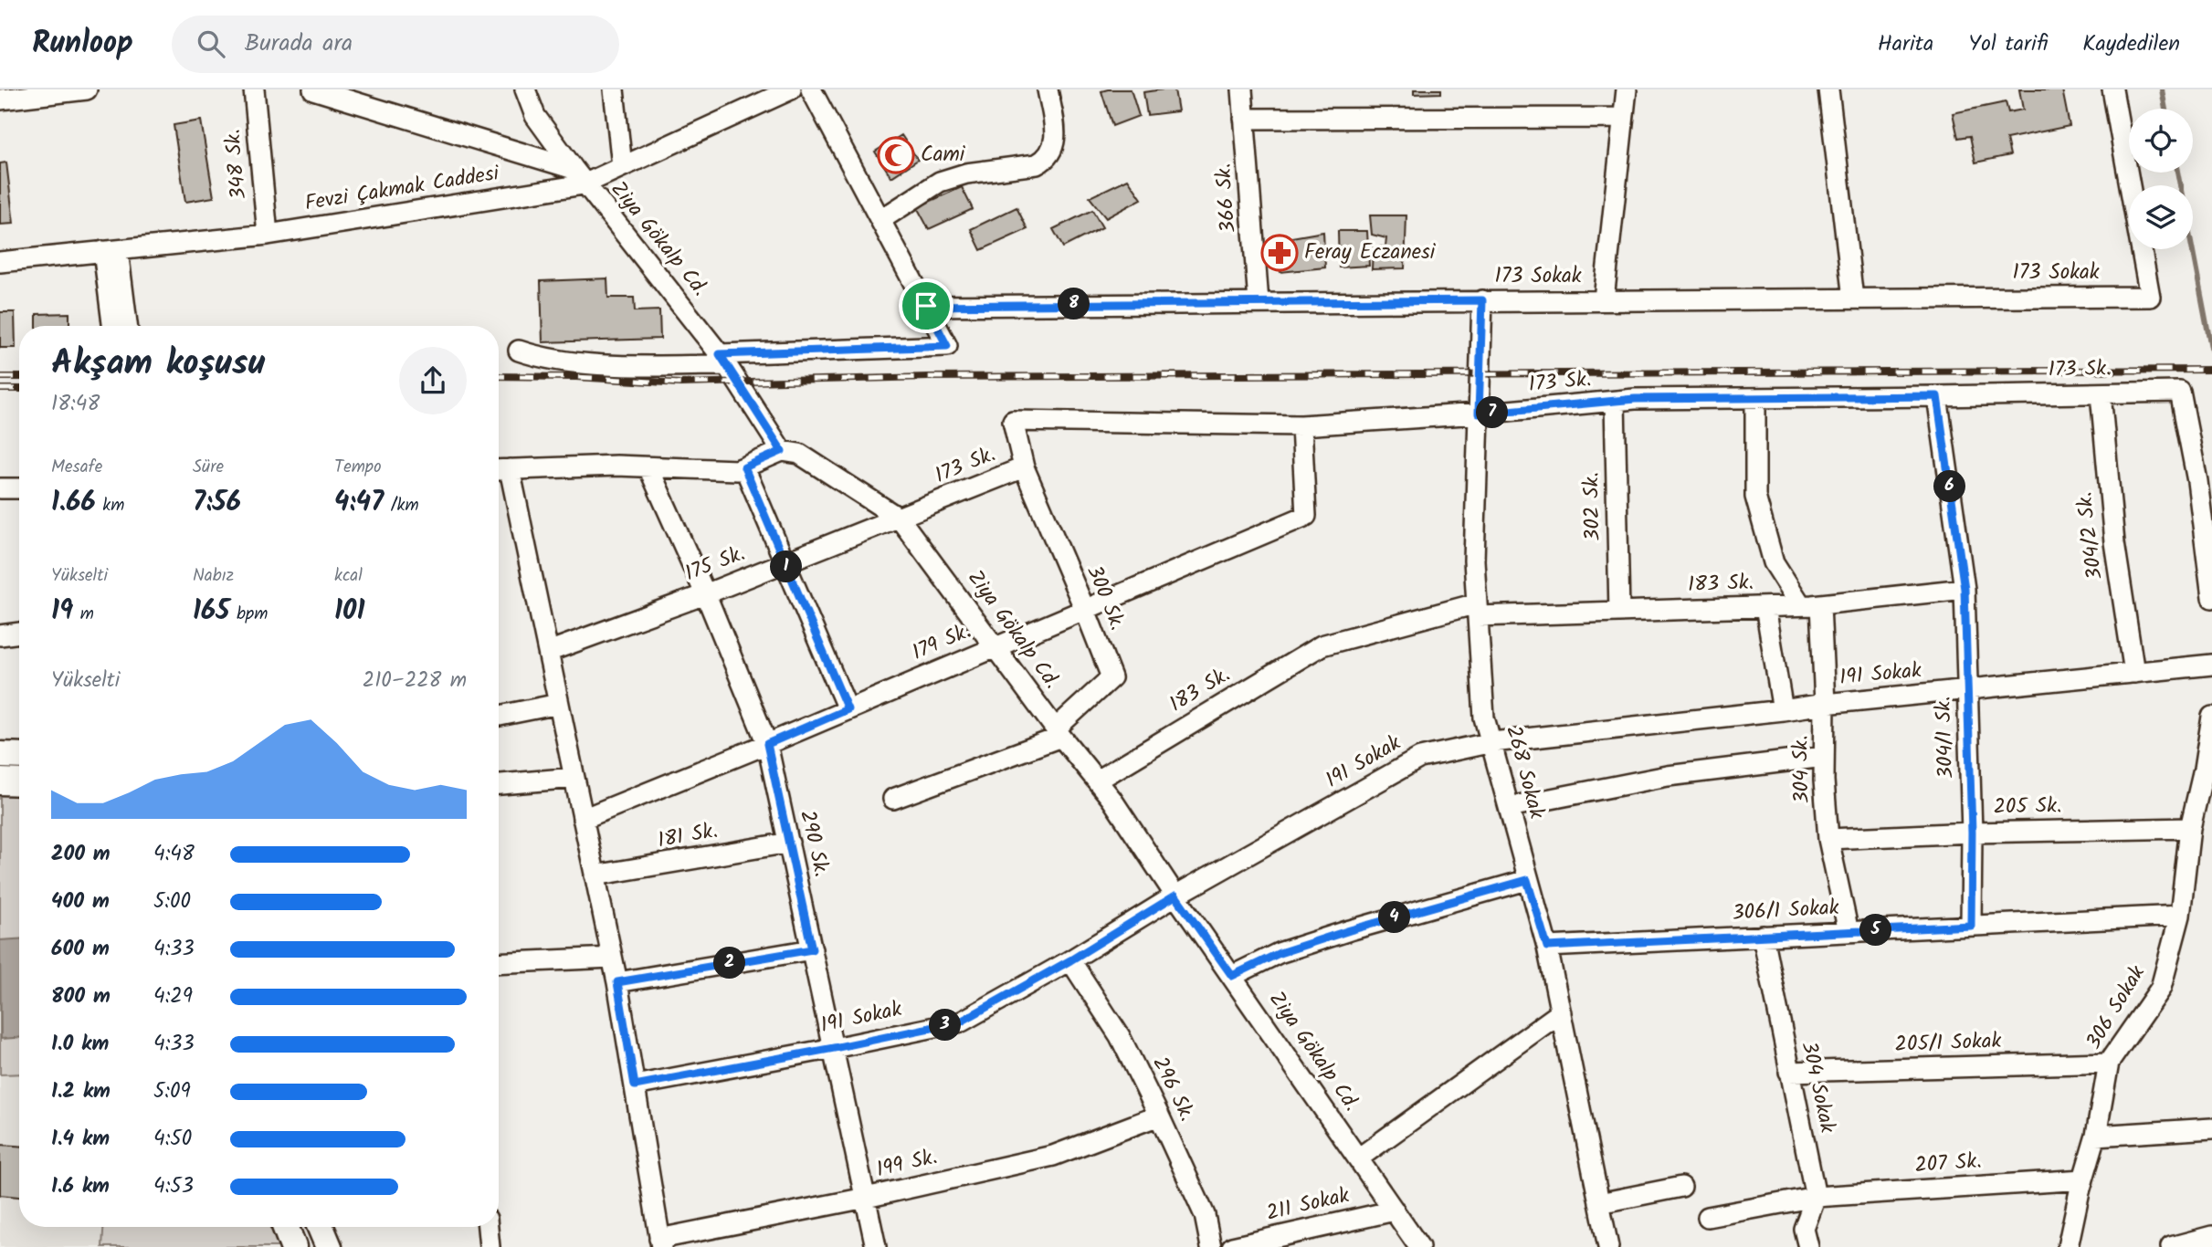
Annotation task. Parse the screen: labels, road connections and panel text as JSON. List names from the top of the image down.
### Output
{
  "streets": {
    "street": [
      "348 Sk.",
      "Fevzi Çakmak Caddesi",
      "366 Sk.",
      "Ziya Gökalp Cd.",
      "173 Sokak",
      "173 Sk.",
      "302 Sk.",
      "304/2 Sk.",
      "175 Sk.",
      "183 Sk.",
      "300 Sk.",
      "179 Sk.",
      "191 Sokak",
      "304/1 Sk.",
      "304 Sk.",
      "268 Sokak",
      "205 Sk.",
      "181 Sk.",
      "290 Sk.",
      "306/1 Sokak",
      "306 Sokak",
      "205/1 Sokak",
      "304 Sokak",
      "296 Sk.",
      "199 Sk.",
      "207 Sk.",
      "211 Sokak"
    ]
  },
  "crossings": [
    ["348 Sk.", "Fevzi Çakmak Caddesi"],
    ["Fevzi Çakmak Caddesi", "Ziya Gökalp Cd."],
    ["366 Sk.", "173 Sokak"],
    ["Ziya Gökalp Cd.", "173 Sk."],
    ["Ziya Gökalp Cd.", "175 Sk."],
    ["Ziya Gökalp Cd.", "183 Sk."],
    ["Ziya Gökalp Cd.", "300 Sk."],
    ["Ziya Gökalp Cd.", "179 Sk."],
    ["Ziya Gökalp Cd.", "191 Sokak"],
    ["Ziya Gökalp Cd.", "211 Sokak"],
    ["173 Sokak", "268 Sokak"],
    ["173 Sk.", "302 Sk."],
    ["173 Sk.", "304/2 Sk."],
    ["173 Sk.", "175 Sk."],
    ["173 Sk.", "300 Sk."],
    ["173 Sk.", "179 Sk."],
    ["173 Sk.", "304/1 Sk."],
    ["173 Sk.", "304 Sk."],
    ["173 Sk.", "268 Sokak"],
    ["302 Sk.", "183 Sk."],
    ["304/2 Sk.", "191 Sokak"],
    ["175 Sk.", "290 Sk."],
    ["183 Sk.", "304/1 Sk."],
    ["183 Sk.", "304 Sk."],
    ["183 Sk.", "268 Sokak"],
    ["300 Sk.", "179 Sk."],
    ["179 Sk.", "290 Sk."],
    ["191 Sokak", "304/1 Sk."],
    ["191 Sokak", "304 Sk."],
    ["191 Sokak", "268 Sokak"],
    ["191 Sokak", "290 Sk."],
    ["191 Sokak", "296 Sk."],
    ["304/1 Sk.", "205 Sk."],
    ["304/1 Sk.", "306/1 Sokak"],
    ["304 Sk.", "205 Sk."],
    ["304 Sk.", "306/1 Sokak"],
    ["268 Sokak", "306/1 Sokak"],
    ["205 Sk.", "306 Sokak"],
    ["181 Sk.", "290 Sk."],
    ["290 Sk.", "199 Sk."],
    ["306/1 Sokak", "306 Sokak"],
    ["306/1 Sokak", "304 Sokak"],
    ["306 Sokak", "205/1 Sokak"],
    ["306 Sokak", "207 Sk."],
    ["205/1 Sokak", "304 Sokak"],
    ["304 Sokak", "207 Sk."],
    ["296 Sk.", "199 Sk."]
  ],
  "places": {
    "mosque": ["Cami"],
    "pharmacy": ["Feray Eczanesi"]
  },
  "page": {
    "header": "Runloop",
    "search": "Burada ara",
    "nav": ["Harita", "Yol tarifi", "Kaydedilen"],
    "pins": [
      "8",
      "7",
      "6",
      "1",
      "4",
      "5",
      "2",
      "3"
    ],
    "heading": ["Akşam koşusu", "18:48"],
    "stats": [
      ["Mesafe", "1.66 km"],
      ["Süre", "7:56"],
      ["Tempo", "4:47 /km"],
      ["Yükselti", "19 m"],
      ["Nabız", "165 bpm"],
      ["kcal", "101"]
    ],
    "chart": ["Yükselti", "210–228 m"],
    "list": [
      {
        "name": "200 m",
        "note": "4:48"
      },
      {
        "name": "400 m",
        "note": "5:00"
      },
      {
        "name": "600 m",
        "note": "4:33"
      },
      {
        "name": "800 m",
        "note": "4:29"
      },
      {
        "name": "1.0 km",
        "note": "4:33"
      },
      {
        "name": "1.2 km",
        "note": "5:09"
      },
      {
        "name": "1.4 km",
        "note": "4:50"
      },
      {
        "name": "1.6 km",
        "note": "4:53"
      }
    ]
  }
}
